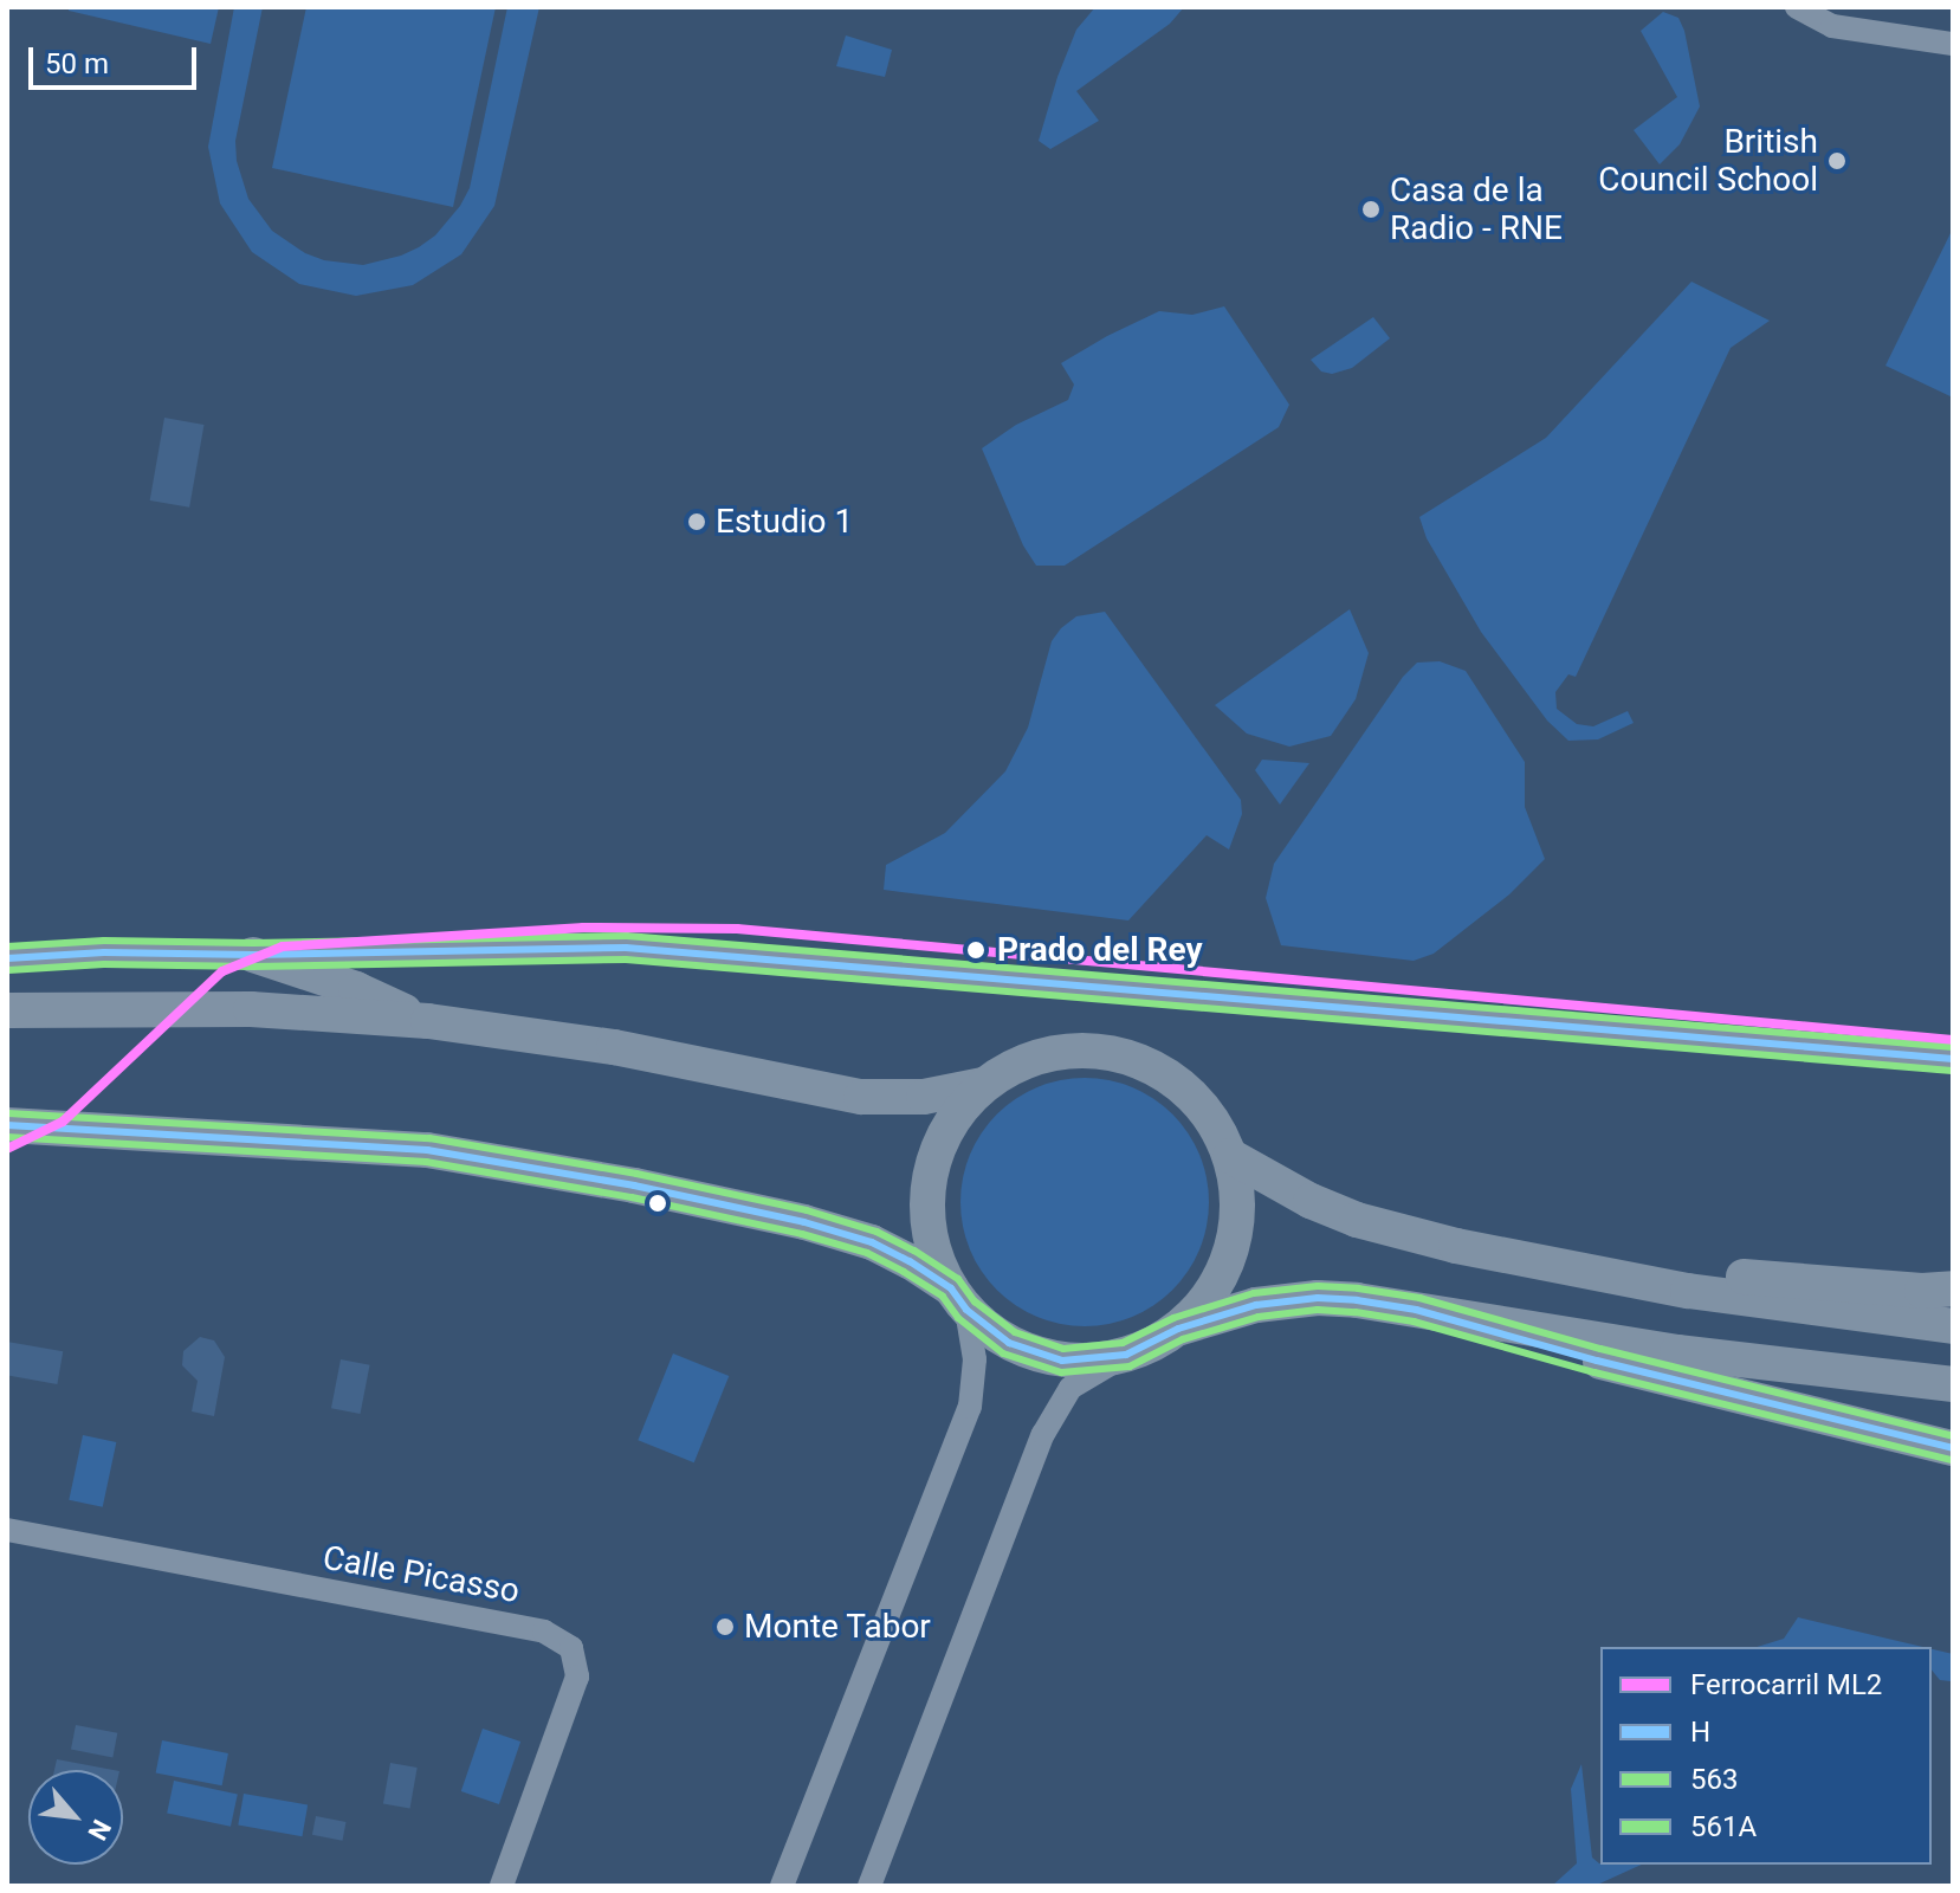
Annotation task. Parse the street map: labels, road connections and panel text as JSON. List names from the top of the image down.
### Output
{
  "streets": {
    "street": ["Calle Picasso"]
  },
  "places": [
    "British Council School",
    "Casa de la Radio - RNE",
    "Estudio 1",
    "Prado del Rey",
    "Monte Tabor"
  ],
  "lines": [
    "rail line ML2",
    "transit line 561A",
    "transit line H",
    "transit line 563"
  ],
  "legend": [
    "Ferrocarril ML2",
    "H",
    "563",
    "561A"
  ],
  "scale_bar": "50 m",
  "north": "bottom right"
}
